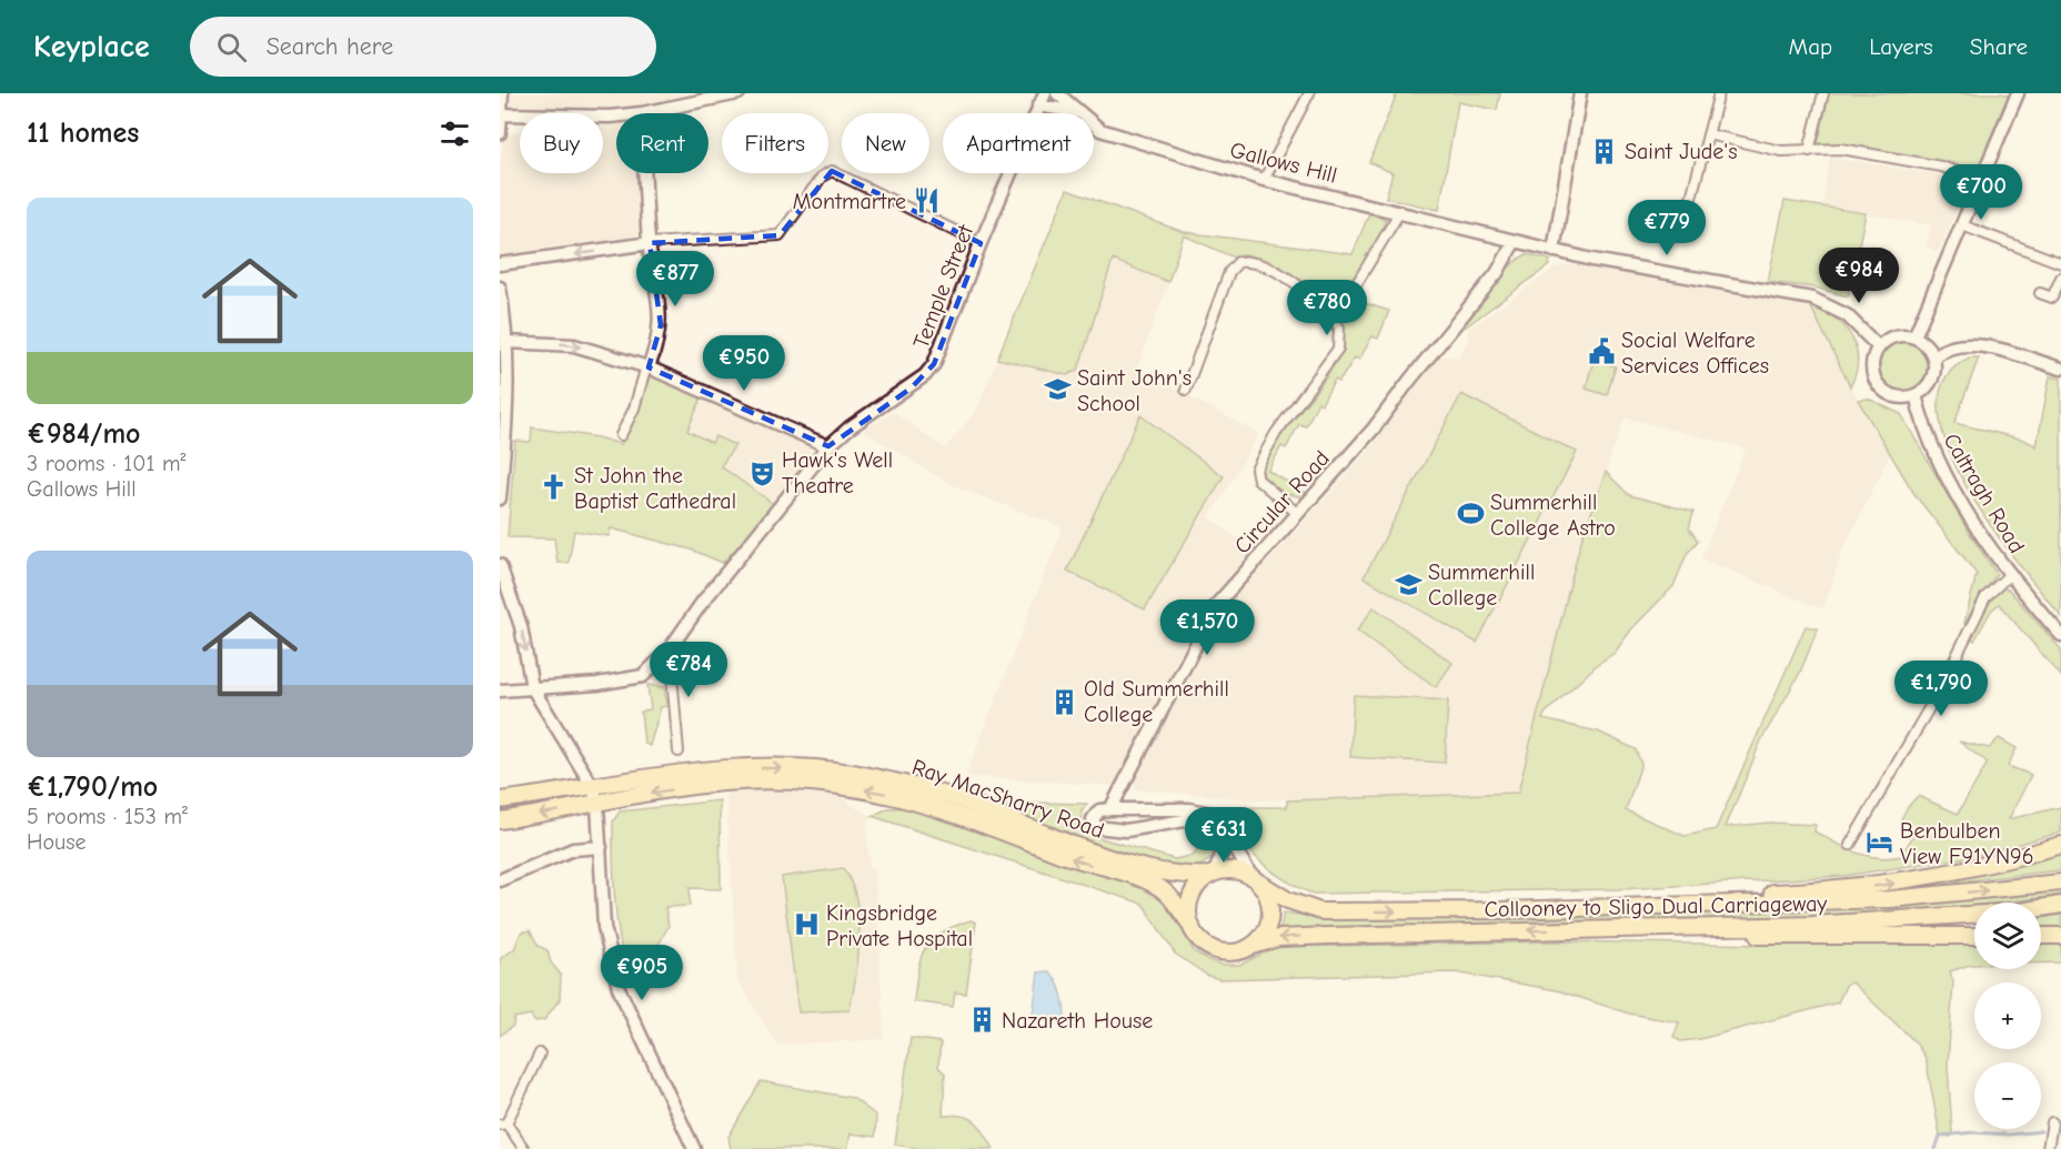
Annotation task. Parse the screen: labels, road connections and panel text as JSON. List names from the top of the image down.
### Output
{
  "streets": {
    "highway": ["Ray MacSharry Road", "Collooney to Sligo Dual Carriageway"],
    "street": [
      "Gallows Hill",
      "Temple Street",
      "Caltragh Road",
      "Circular Road"
    ]
  },
  "crossings": [
    ["Gallows Hill", "Caltragh Road"],
    ["Gallows Hill", "Circular Road"],
    ["Ray MacSharry Road", "Collooney to Sligo Dual Carriageway"]
  ],
  "places": {
    "building": ["Saint Jude's", "Old Summerhill College", "Nazareth House"],
    "restaurant": ["Montmartre"],
    "public building": ["Social Welfare Services Offices"],
    "school or university": ["Saint John's School", "Summerhill College"],
    "theatre": ["Hawk's Well Theatre"],
    "church": ["St John the Baptist Cathedral"],
    "sports": ["Summerhill College Astro"],
    "hotel": ["Benbulben View F91YN96"],
    "hospital": ["Kingsbridge Private Hospital"]
  },
  "page": {
    "header": "Keyplace",
    "search": "Search here",
    "nav": ["Map", "Layers", "Share"],
    "heading": "11 homes",
    "chip": [
      "Buy",
      "Rent",
      "Filters",
      "New",
      "Apartment"
    ],
    "price": [
      "€700",
      "€779",
      "€984",
      "€877",
      "€780",
      "€950",
      "€1,570",
      "€784",
      "€1,790",
      "€631",
      "€905"
    ],
    "list": [
      {
        "name": "€984/mo",
        "note": "3 rooms · 101 m² · Gallows Hill"
      },
      {
        "name": "€1,790/mo",
        "note": "5 rooms · 153 m² · House"
      }
    ],
    "map_buttons": ["+", "−"]
  }
}
